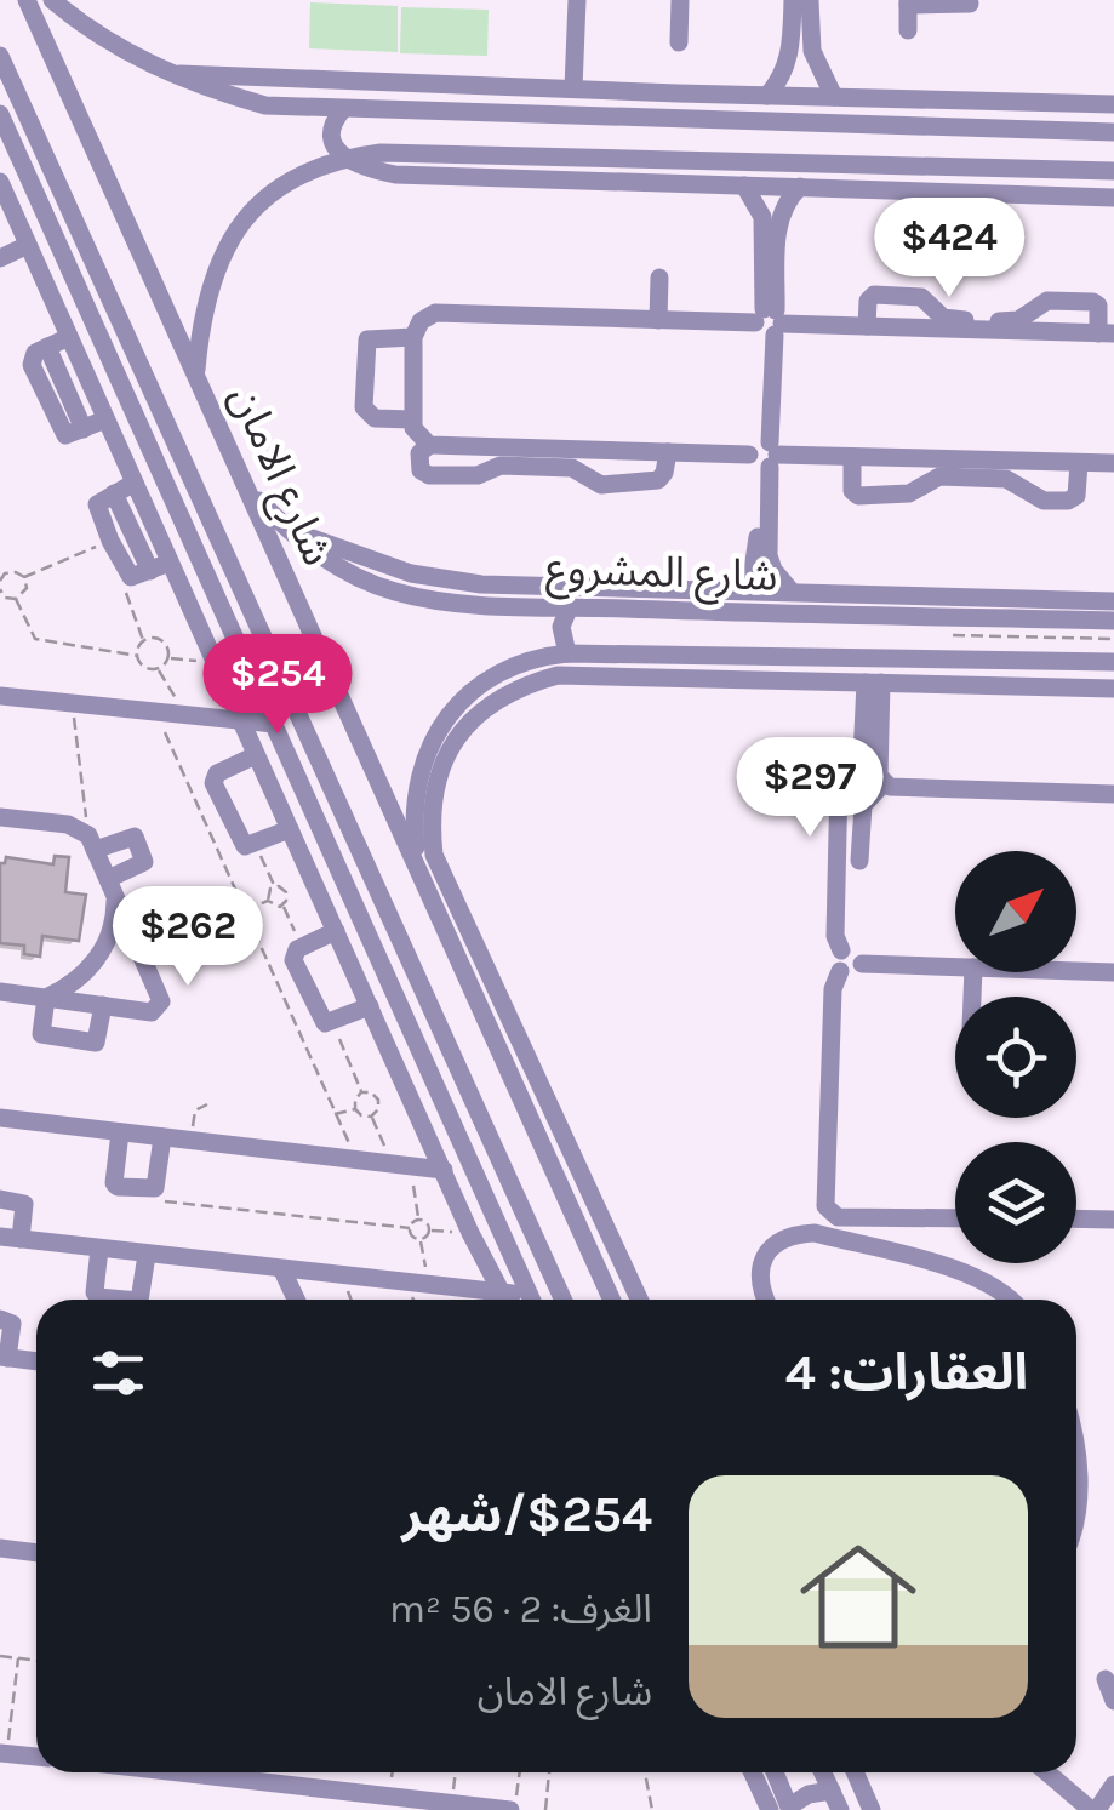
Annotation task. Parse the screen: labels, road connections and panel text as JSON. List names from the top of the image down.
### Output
{
  "streets": {
    "street": ["شارع الامان", "شارع المشروع"]
  },
  "crossings": [
    ["شارع الامان", "شارع المشروع"]
  ],
  "north": "top right",
  "page": {
    "price": [
      "$424",
      "$254",
      "$297",
      "$262"
    ],
    "heading": "العقارات: 4",
    "list": [
      {
        "name": "$254/شهر",
        "note": "الغرف: 2 · 56 m² · شارع الامان"
      }
    ]
  }
}
